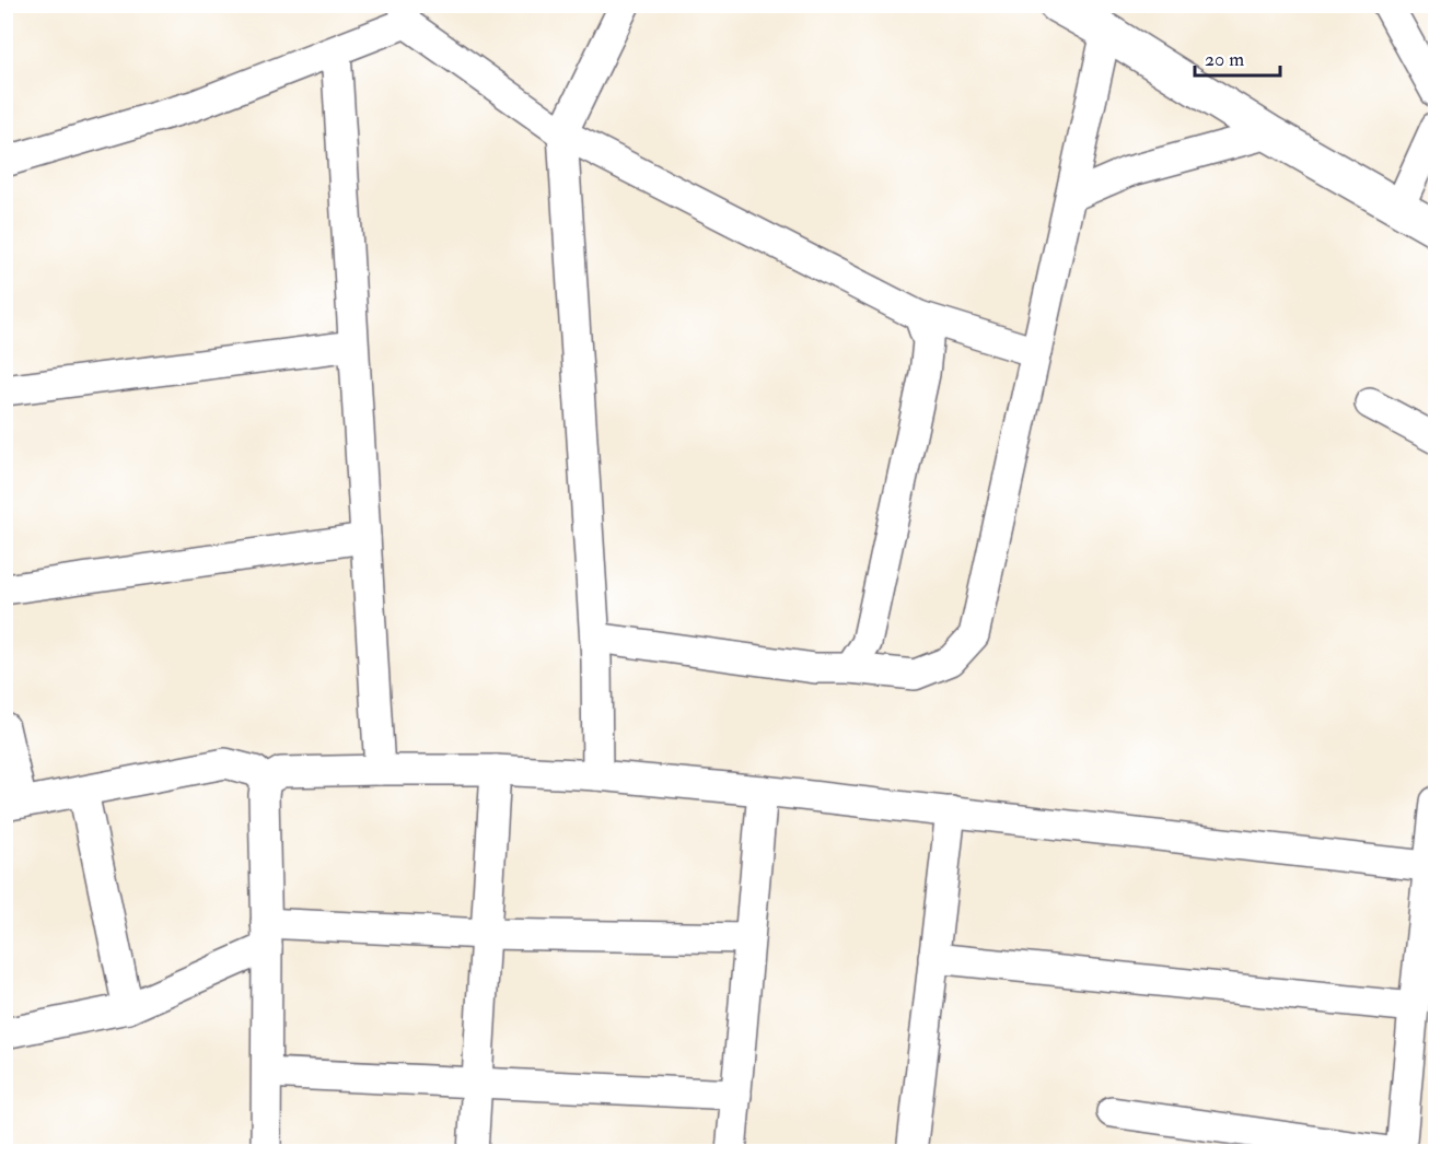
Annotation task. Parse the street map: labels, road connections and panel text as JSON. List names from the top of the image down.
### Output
{
  "scale_bar": "20 m"
}
